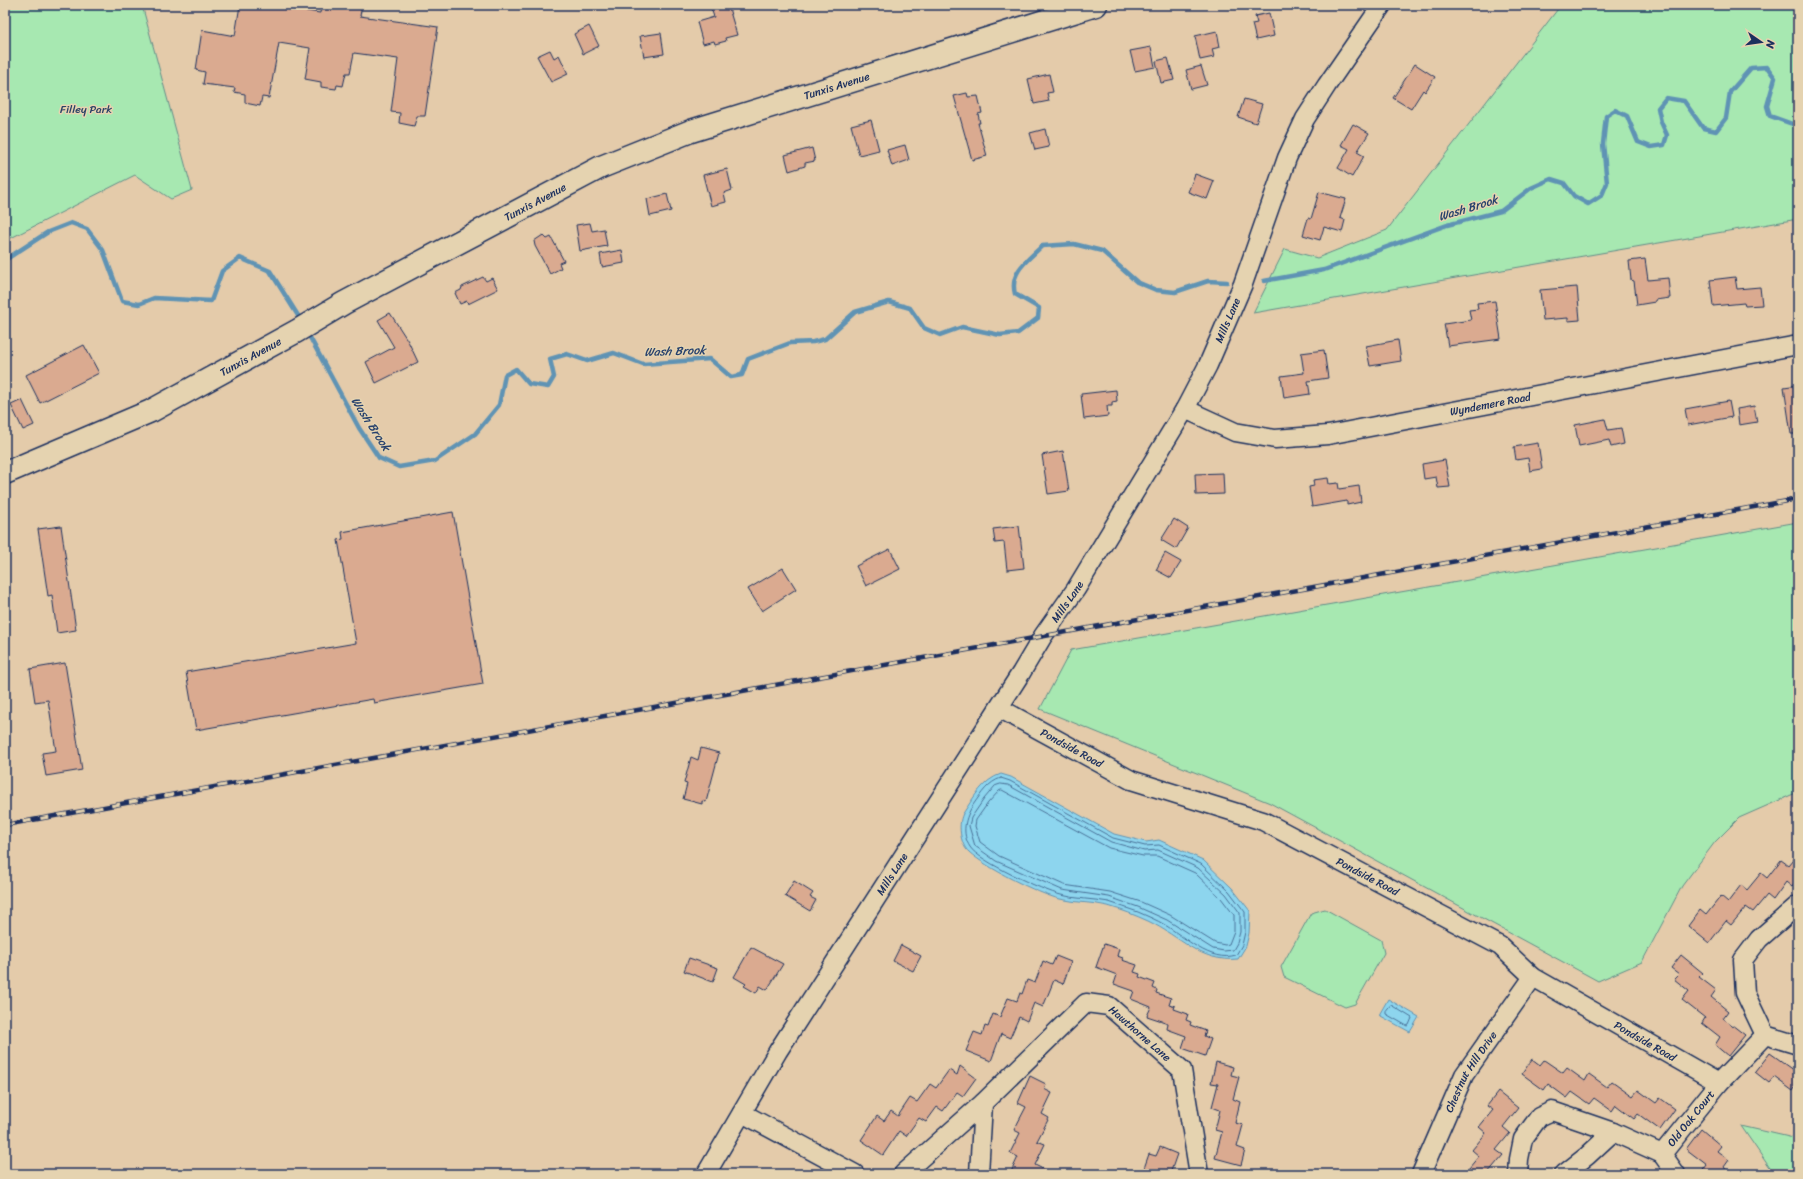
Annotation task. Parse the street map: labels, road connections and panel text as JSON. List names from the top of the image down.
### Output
{
  "streets": {
    "main road": ["Tunxis Avenue"],
    "street": [
      "Mills Lane",
      "Wyndemere Road",
      "Pondside Road",
      "Hawthorne Lane",
      "Chestnut Hill Drive",
      "Old Oak Court"
    ]
  },
  "crossings": [
    ["Mills Lane", "Wyndemere Road"],
    ["Mills Lane", "Pondside Road"],
    ["Pondside Road", "Chestnut Hill Drive"],
    ["Pondside Road", "Old Oak Court"]
  ],
  "water": ["Wash Brook"],
  "parks": ["Filley Park"],
  "north": "right"
}
